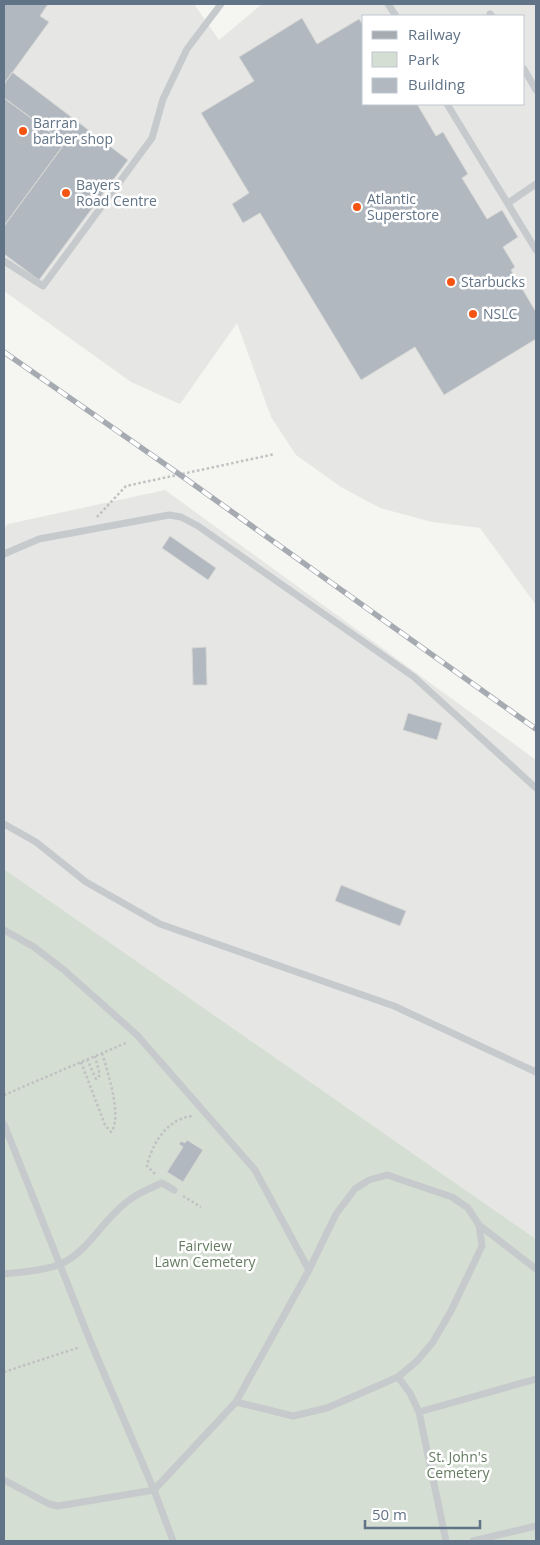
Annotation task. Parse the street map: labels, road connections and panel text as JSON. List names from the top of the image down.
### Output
{
  "parks": ["Fairview Lawn Cemetery", "St. John's Cemetery"],
  "places": [
    "Barran barber shop",
    "Bayers Road Centre",
    "Atlantic Superstore",
    "Starbucks",
    "NSLC"
  ],
  "legend": ["Railway", "Park", "Building"],
  "scale_bar": "50 m"
}
